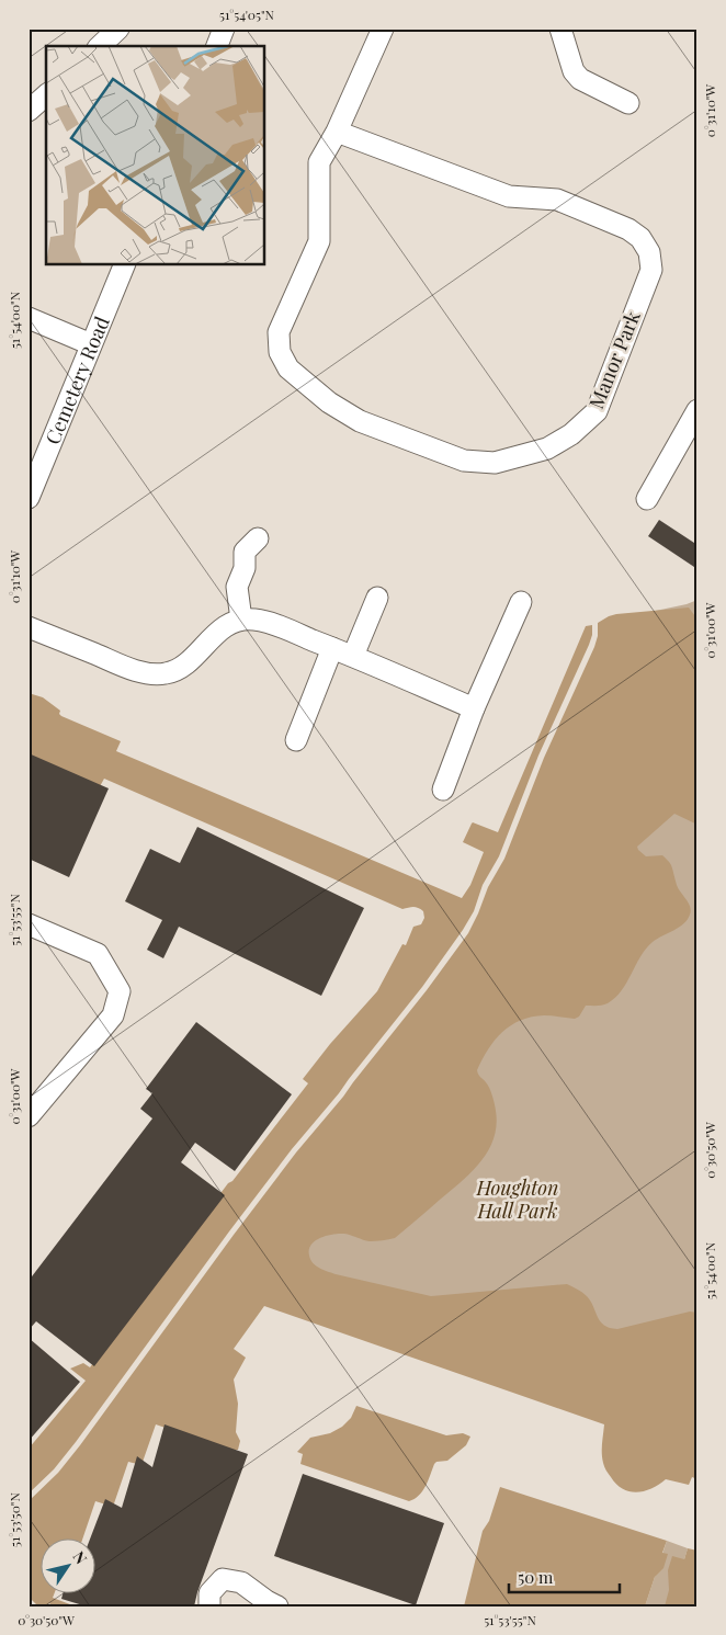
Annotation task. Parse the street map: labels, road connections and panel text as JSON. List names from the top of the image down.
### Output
{
  "streets": {
    "street": ["Manor Park", "Cemetery Road"]
  },
  "parks": ["Houghton Hall Park"],
  "scale_bar": "50 m",
  "north": "top right",
  "coordinates": [
    "51°54'05\"N",
    "0°31'10\"W",
    "51°54'00\"N",
    "0°31'00\"W",
    "51°53'55\"N",
    "0°30'50\"W",
    "51°53'50\"N"
  ]
}
